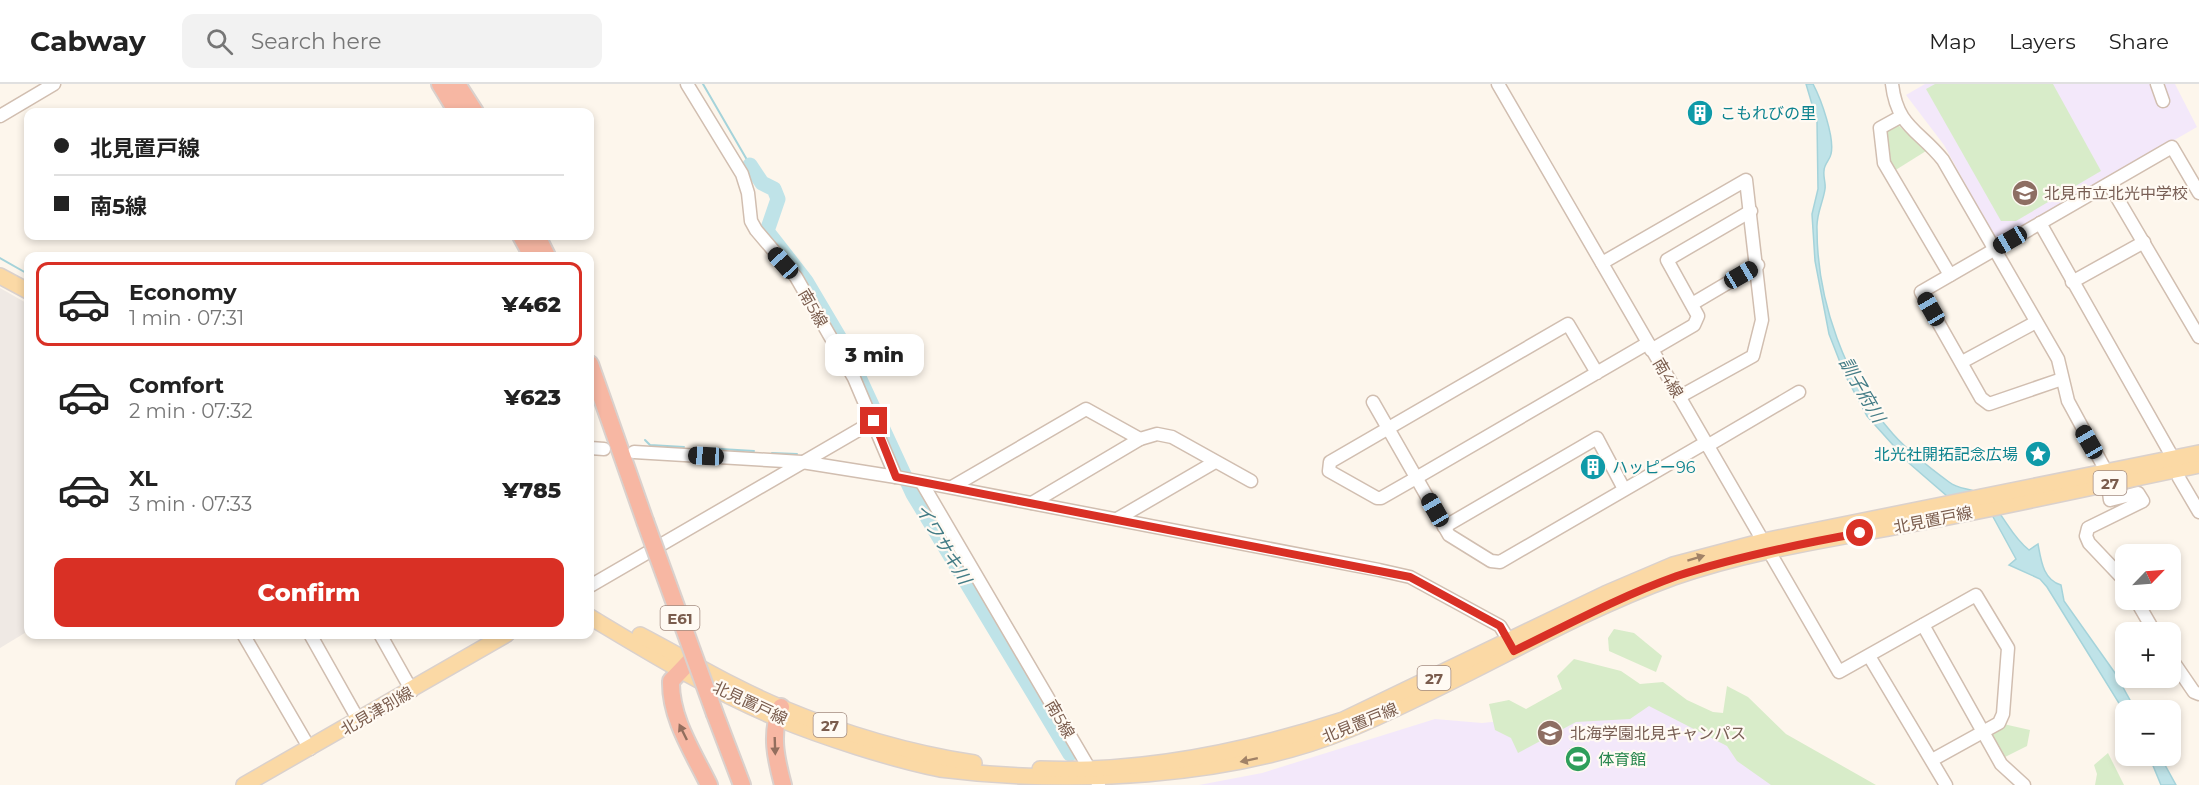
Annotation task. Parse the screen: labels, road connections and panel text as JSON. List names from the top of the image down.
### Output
{
  "streets": {
    "highway": ["E61"],
    "main road": ["27", "北見置戸線", "北見津別線"],
    "street": ["南5線", "南4線"]
  },
  "crossings": [
    ["南5線", "北見置戸線"],
    ["南4線", "北見置戸線"]
  ],
  "water": ["訓子府川", "イワサキ川"],
  "places": {
    "building": ["こもれびの里", "ハッピー96"],
    "school or university": ["北見市立北光中学校", "北海学園北見キャンパス"],
    "place": ["北光社開拓記念広場"],
    "sports": ["体育館"]
  },
  "north": "top right",
  "page": {
    "header": "Cabway",
    "search": "Search here",
    "nav": ["Map", "Layers", "Share"],
    "banner": ["北見置戸線", "南5線"],
    "list": [
      {
        "name": "Economy",
        "note": "1 min · 07:31",
        "value": "¥462"
      },
      {
        "name": "Comfort",
        "note": "2 min · 07:32",
        "value": "¥623"
      },
      {
        "name": "XL",
        "note": "3 min · 07:33",
        "value": "¥785"
      }
    ],
    "bubble": "3 min",
    "map_buttons": ["+", "−"],
    "buttons": "Confirm"
  }
}
